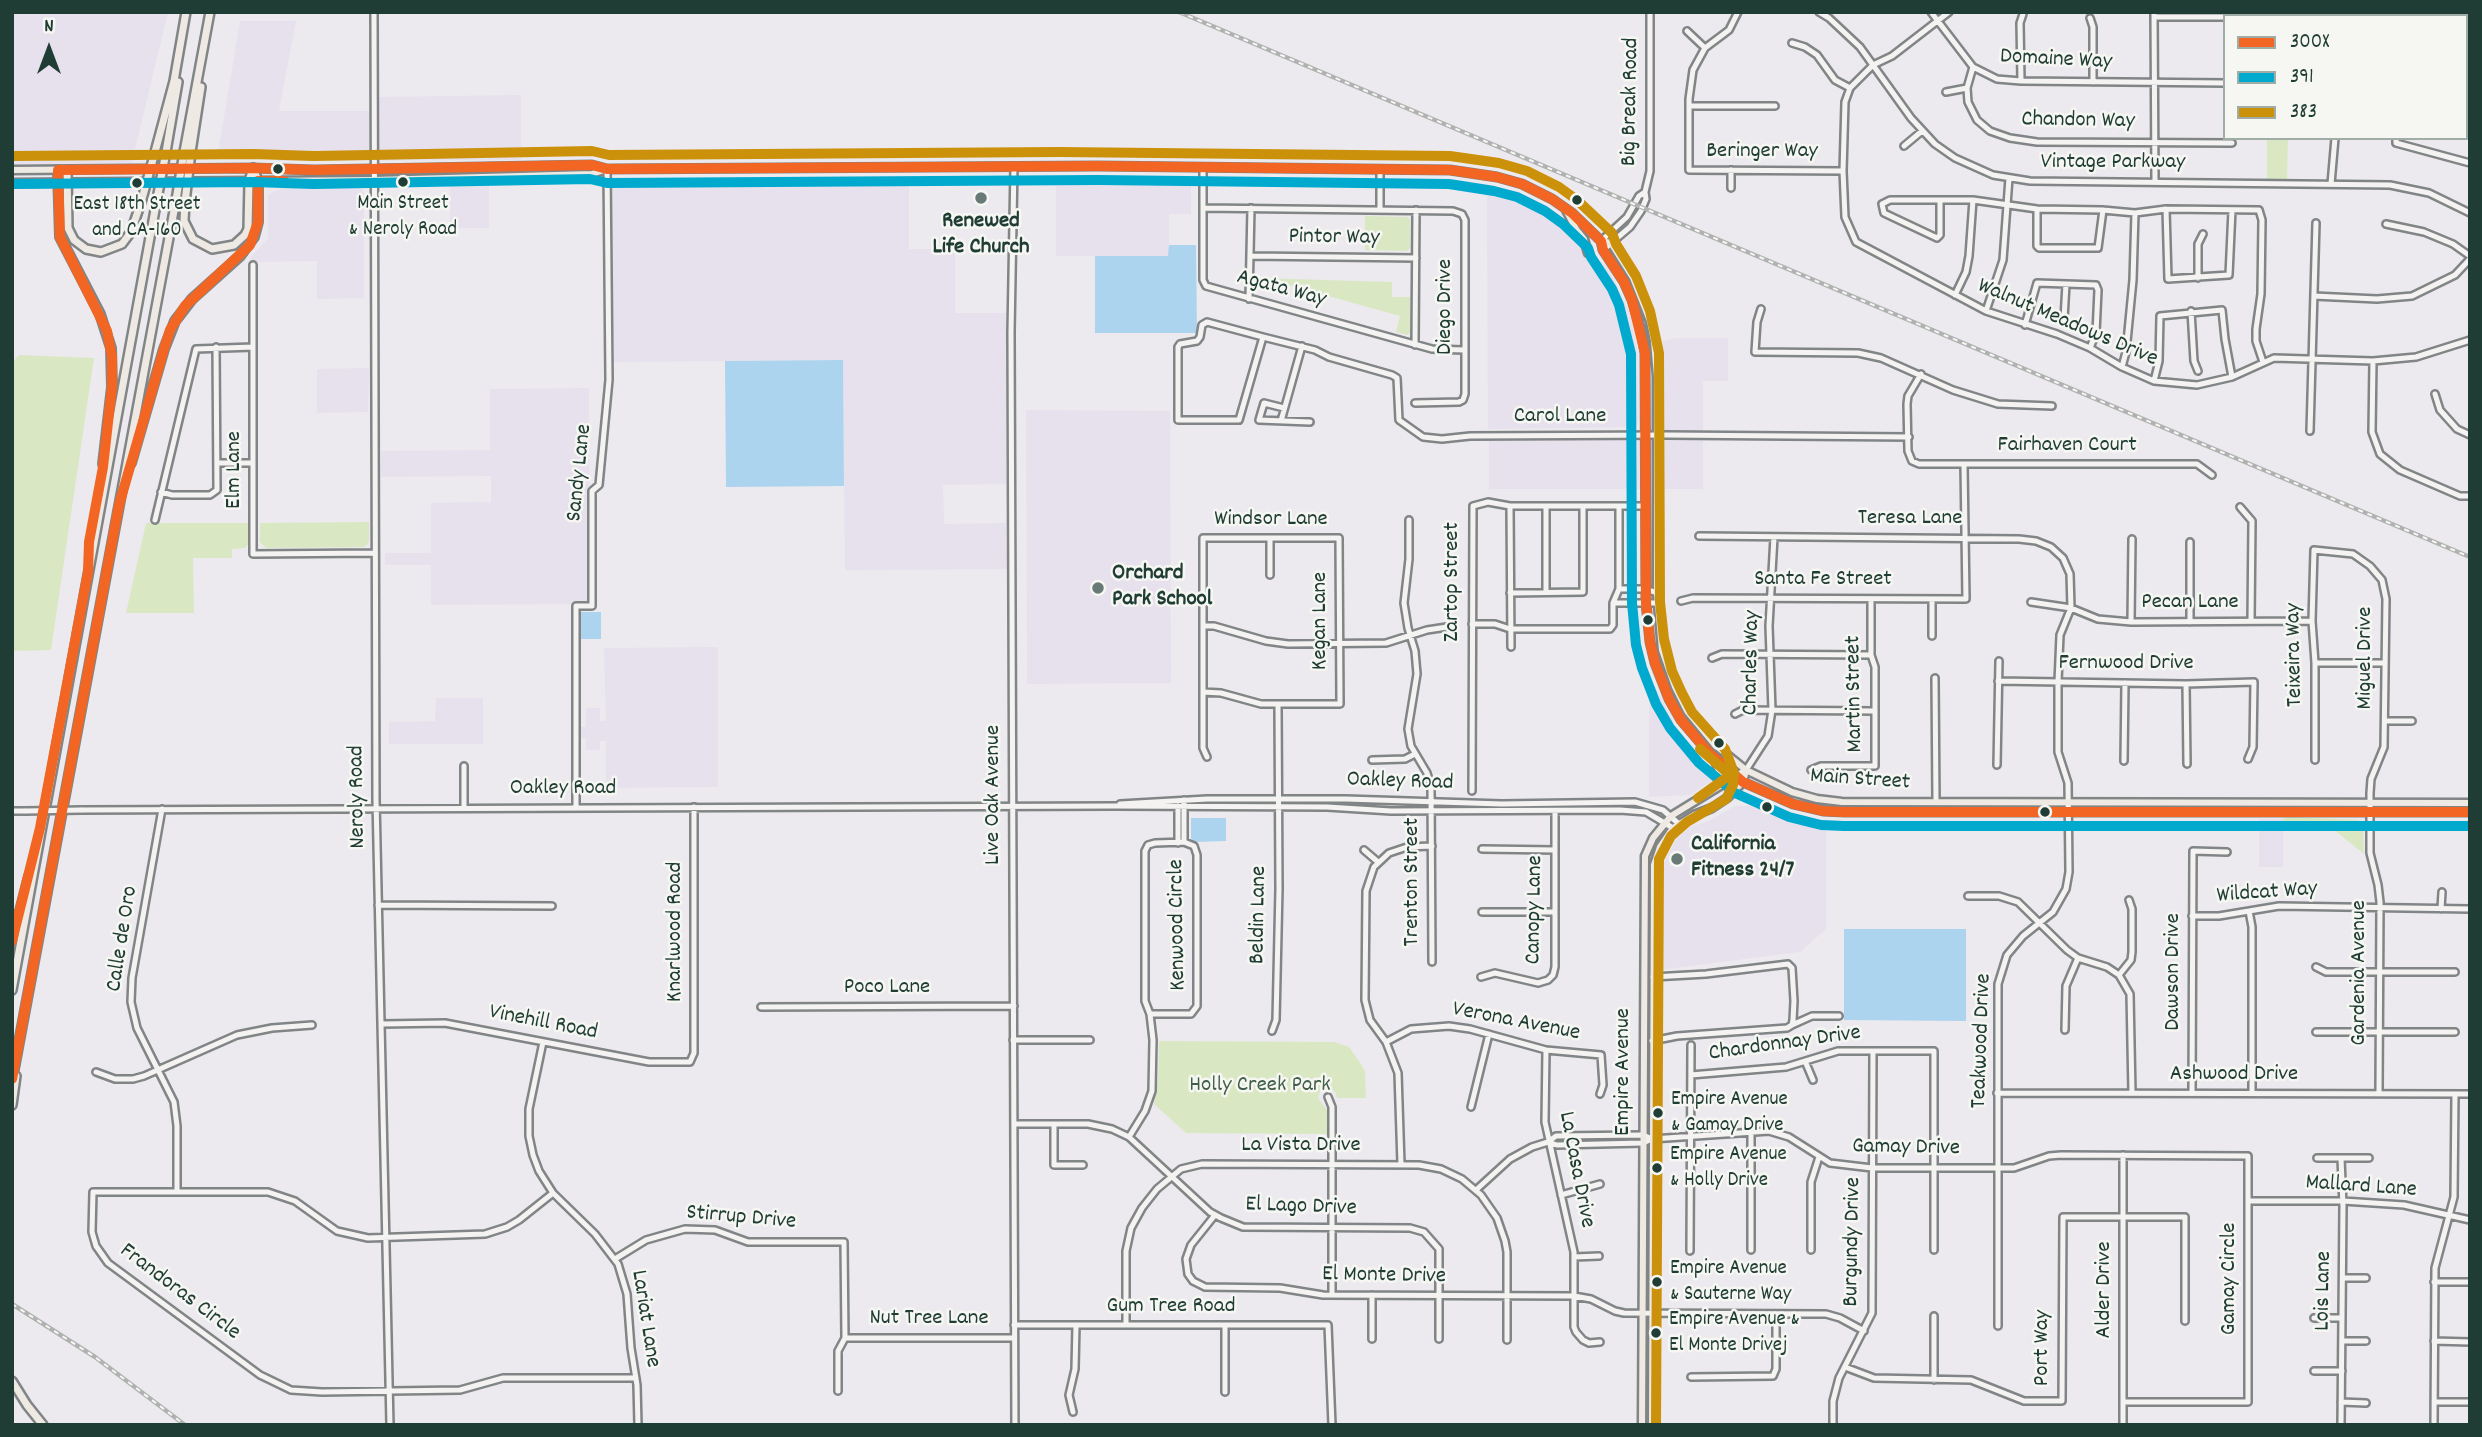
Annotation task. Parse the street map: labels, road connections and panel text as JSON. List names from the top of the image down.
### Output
{
  "streets": {
    "main road": ["Charles Way", "Main Street", "Empire Avenue"],
    "street": [
      "Domaine Way",
      "Big Break Road",
      "Chandon Way",
      "Beringer Way",
      "Vintage Parkway",
      "Pintor Way",
      "Agata Way",
      "Diego Drive",
      "Walnut Meadows Drive",
      "Carol Lane",
      "Fairhaven Court",
      "Elm Lane",
      "Sandy Lane",
      "Teresa Lane",
      "Windsor Lane",
      "Santa Fe Street",
      "Zartop Street",
      "Pecan Lane",
      "Kegan Lane",
      "Teixeira Way",
      "Miguel Drive",
      "Fernwood Drive",
      "Martin Street",
      "Oakley Road",
      "Live Oak Avenue",
      "Neroly Road",
      "Trenton Street",
      "Wildcat Way",
      "Canopy Lane",
      "Beldin Lane",
      "Kenwood Circle",
      "Knarlwood Road",
      "Calle de Oro",
      "Dawson Drive",
      "Gardenia Avenue",
      "Poco Lane",
      "Verona Avenue",
      "Vinehill Road",
      "Teakwood Drive",
      "Chardonnay Drive",
      "Ashwood Drive",
      "La Vista Drive",
      "Gamay Drive",
      "La Casa Drive",
      "Mallard Lane",
      "El Lago Drive",
      "Stirrup Drive",
      "Burgundy Drive",
      "El Monte Drive",
      "Gamay Circle",
      "Alder Drive",
      "Lois Lane",
      "Frandoras Circle",
      "Gum Tree Road",
      "Lariat Lane",
      "Nut Tree Lane",
      "Port Way"
    ]
  },
  "crossings": [
    ["Big Break Road", "Main Street"],
    ["Beringer Way", "Walnut Meadows Drive"],
    ["Agata Way", "Diego Drive"],
    ["Carol Lane", "Fairhaven Court"],
    ["Carol Lane", "Main Street"],
    ["Elm Lane", "Neroly Road"],
    ["Sandy Lane", "Oakley Road"],
    ["Teresa Lane", "Santa Fe Street"],
    ["Teresa Lane", "Pecan Lane"],
    ["Teresa Lane", "Charles Way"],
    ["Teresa Lane", "Teakwood Drive"],
    ["Windsor Lane", "Kegan Lane"],
    ["Santa Fe Street", "Charles Way"],
    ["Santa Fe Street", "Martin Street"],
    ["Zartop Street", "Main Street"],
    ["Pecan Lane", "Teixeira Way"],
    ["Pecan Lane", "Teakwood Drive"],
    ["Kegan Lane", "Beldin Lane"],
    ["Teixeira Way", "Miguel Drive"],
    ["Miguel Drive", "Main Street"],
    ["Miguel Drive", "Gardenia Avenue"],
    ["Charles Way", "Main Street"],
    ["Charles Way", "Empire Avenue"],
    ["Fernwood Drive", "Teakwood Drive"],
    ["Main Street", "Gardenia Avenue"],
    ["Main Street", "Teakwood Drive"],
    ["Main Street", "Empire Avenue"],
    ["Oakley Road", "Live Oak Avenue"],
    ["Oakley Road", "Neroly Road"],
    ["Oakley Road", "Trenton Street"],
    ["Oakley Road", "Canopy Lane"],
    ["Oakley Road", "Beldin Lane"],
    ["Oakley Road", "Kenwood Circle"],
    ["Oakley Road", "Knarlwood Road"],
    ["Oakley Road", "Calle de Oro"],
    ["Oakley Road", "Empire Avenue"],
    ["Live Oak Avenue", "Poco Lane"],
    ["Live Oak Avenue", "El Lago Drive"],
    ["Live Oak Avenue", "Gum Tree Road"],
    ["Live Oak Avenue", "Nut Tree Lane"],
    ["Neroly Road", "Vinehill Road"],
    ["Neroly Road", "Frandoras Circle"],
    ["Wildcat Way", "Dawson Drive"],
    ["Wildcat Way", "Gardenia Avenue"],
    ["Kenwood Circle", "El Lago Drive"],
    ["Knarlwood Road", "Vinehill Road"],
    ["Calle de Oro", "Frandoras Circle"],
    ["Dawson Drive", "Ashwood Drive"],
    ["Gardenia Avenue", "Ashwood Drive"],
    ["Verona Avenue", "La Casa Drive"],
    ["Vinehill Road", "Lariat Lane"],
    ["Teakwood Drive", "Ashwood Drive"],
    ["Teakwood Drive", "Gamay Drive"],
    ["Chardonnay Drive", "Gamay Drive"],
    ["Chardonnay Drive", "Burgundy Drive"],
    ["Empire Avenue", "Gamay Drive"],
    ["Empire Avenue", "El Monte Drive"],
    ["La Vista Drive", "El Lago Drive"],
    ["La Vista Drive", "El Monte Drive"],
    ["La Vista Drive", "Gum Tree Road"],
    ["Gamay Drive", "Burgundy Drive"],
    ["Gamay Drive", "Gamay Circle"],
    ["Gamay Drive", "Alder Drive"],
    ["La Casa Drive", "El Monte Drive"],
    ["Mallard Lane", "Gamay Circle"],
    ["Mallard Lane", "Lois Lane"],
    ["El Lago Drive", "El Monte Drive"],
    ["Stirrup Drive", "Lariat Lane"],
    ["Stirrup Drive", "Nut Tree Lane"],
    ["Burgundy Drive", "El Monte Drive"],
    ["Burgundy Drive", "Port Way"],
    ["Gamay Circle", "Alder Drive"],
    ["Alder Drive", "Port Way"],
    ["Frandoras Circle", "Lariat Lane"]
  ],
  "parks": ["Holly Creek Park"],
  "places": [
    "Main Street & Neroly Road",
    "East 18th Street and CA-160",
    "Renewed Life Church",
    "Orchard Park School",
    "California Fitness 24/7",
    "Empire Avenue & Gamay Drive",
    "Empire Avenue & Holly Drive",
    "Empire Avenue & Sauterne Way",
    "Empire Avenue & El Monte Drivej"
  ],
  "lines": ["transit line 383", "transit line 300X", "transit line 391"],
  "legend": ["300X", "391", "383"],
  "north": "top"
}
